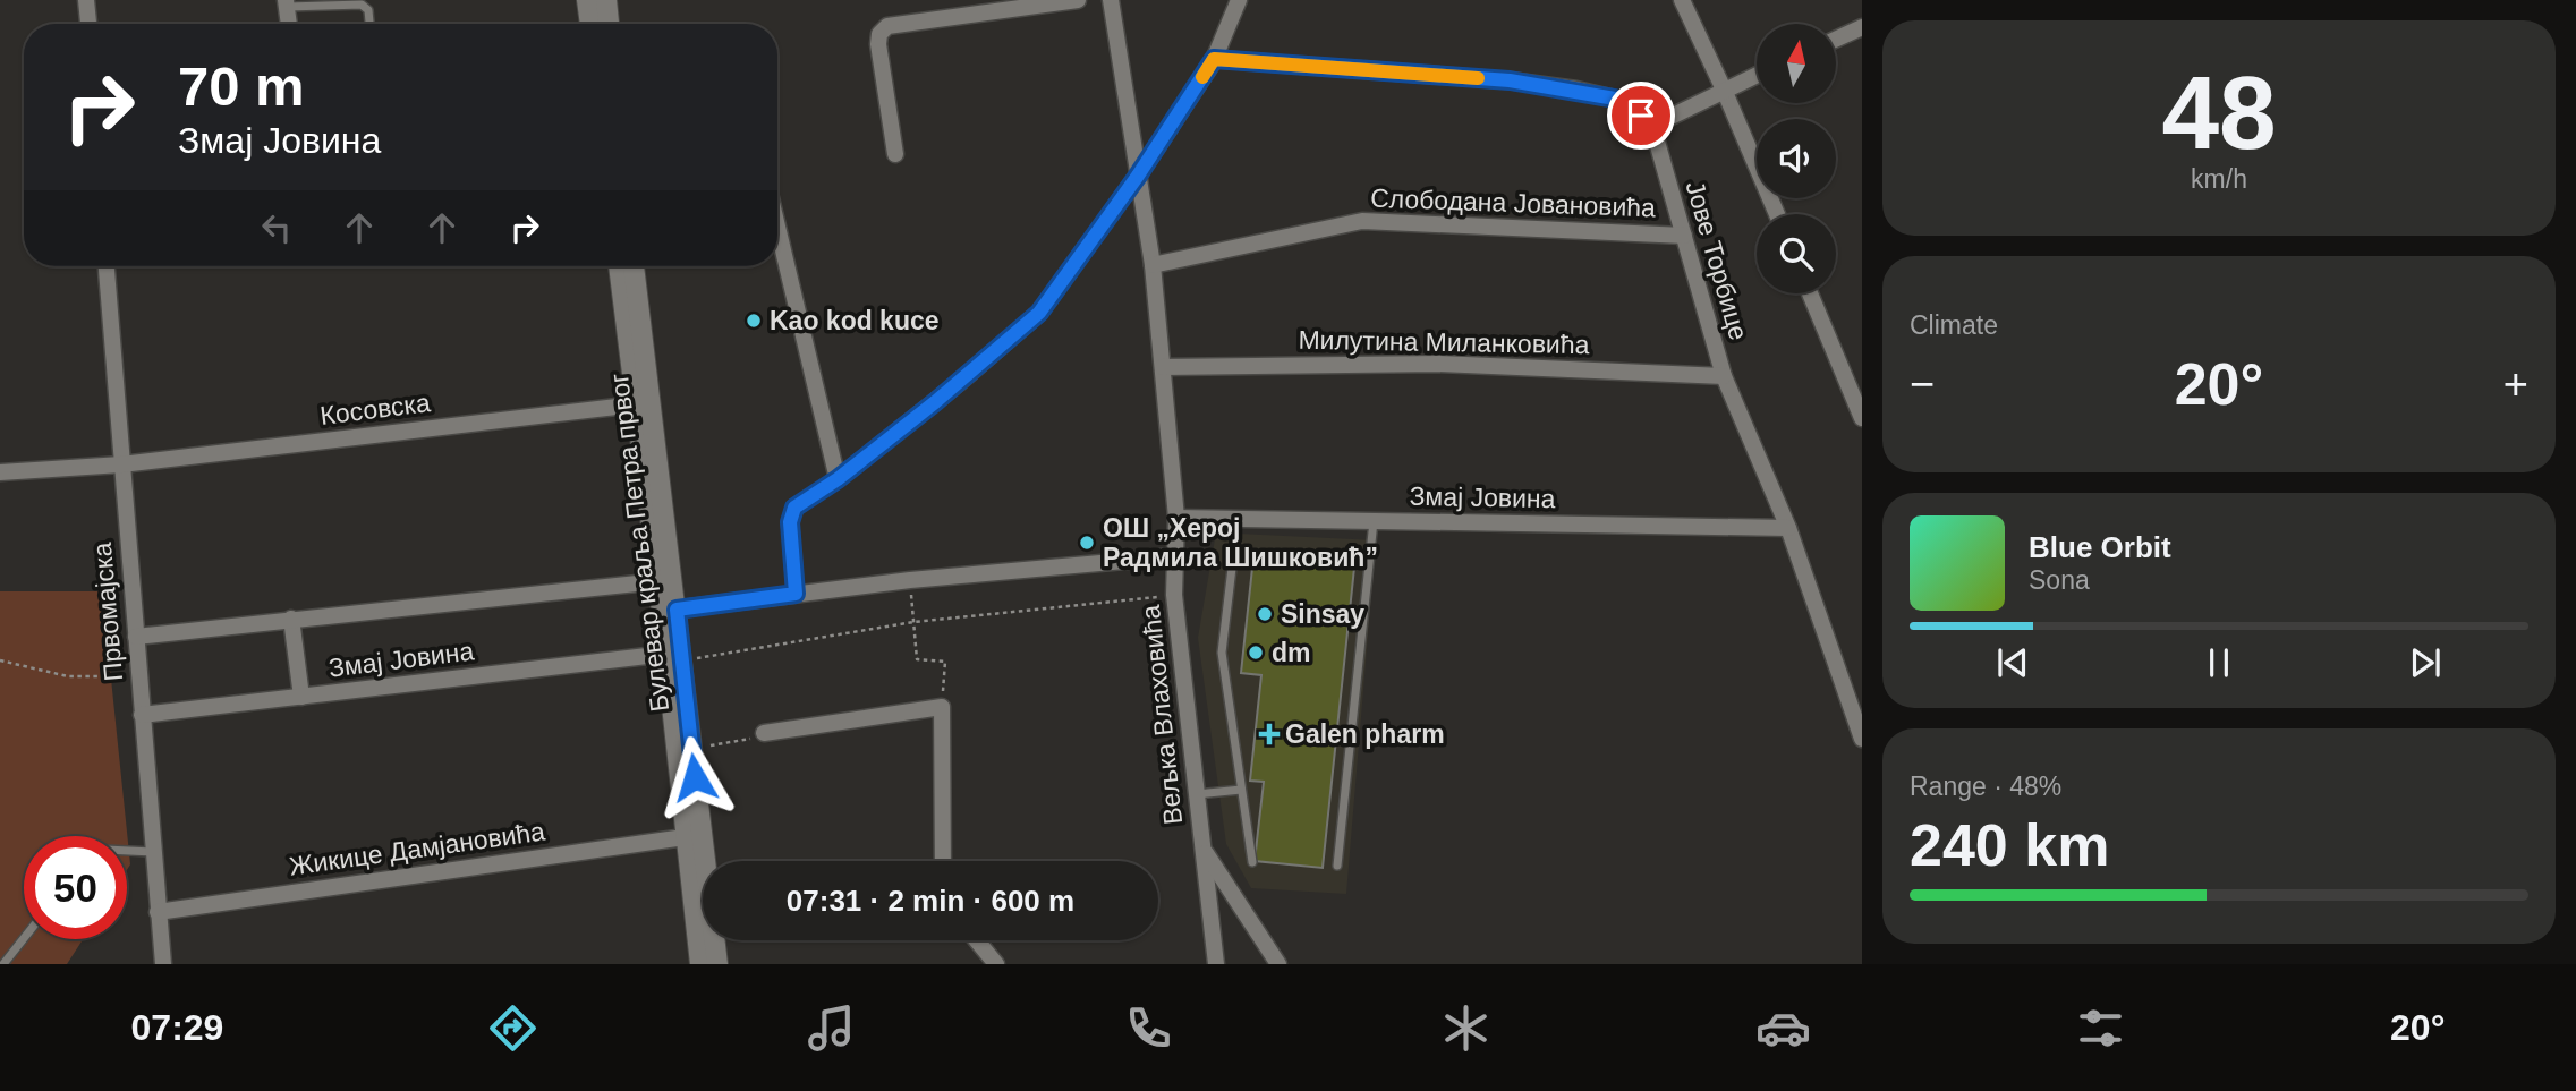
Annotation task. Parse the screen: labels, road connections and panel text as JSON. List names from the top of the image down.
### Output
{
  "streets": {
    "main road": ["Булевар краља Петра првог"],
    "street": [
      "Слободана Јовановића",
      "Јове Торбице",
      "Милутина Миланковића",
      "Косовска",
      "Змај Јовина",
      "Првомајска",
      "Вељка Влаховића",
      "Жикице Дамјановића"
    ]
  },
  "crossings": [
    ["Слободана Јовановића", "Јове Торбице"],
    ["Слободана Јовановића", "Вељка Влаховића"],
    ["Јове Торбице", "Милутина Миланковића"],
    ["Јове Торбице", "Змај Јовина"],
    ["Милутина Миланковића", "Вељка Влаховића"],
    ["Косовска", "Булевар краља Петра првог"],
    ["Косовска", "Првомајска"],
    ["Змај Јовина", "Булевар краља Петра првог"],
    ["Змај Јовина", "Првомајска"],
    ["Змај Јовина", "Вељка Влаховића"],
    ["Булевар краља Петра првог", "Жикице Дамјановића"],
    ["Првомајска", "Жикице Дамјановића"]
  ],
  "places": {
    "other": [
      "Kao kod kuce",
      "ОШ „Херој Радмила Шишковић”",
      "Sinsay",
      "dm"
    ],
    "health": ["Galen pharm"]
  },
  "north": "top",
  "page": {
    "tile": [
      ["48", "km/h"],
      "Climate",
      ["Range · 48%", "240 km"]
    ],
    "turn": ["70 m", "Змај Јовина"],
    "heat": ["−", "20°", "+"],
    "song": ["Blue Orbit", "Sona"],
    "limit": "50",
    "trip": "07:31 · 2 min · 600 m",
    "tabs": ["07:29", "20°"]
  }
}
